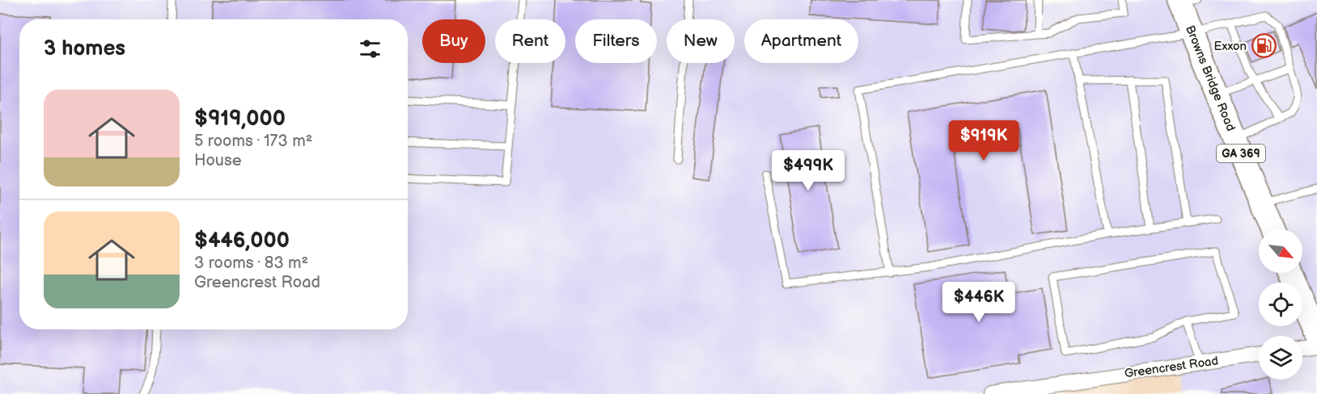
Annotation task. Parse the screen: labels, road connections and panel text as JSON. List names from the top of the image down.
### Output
{
  "streets": {
    "main road": ["Browns Bridge Road", "GA 369"],
    "street": ["Greencrest Road"]
  },
  "places": {
    "fuel station": ["Exxon"]
  },
  "north": "bottom right",
  "page": {
    "chip": [
      "Buy",
      "Rent",
      "Filters",
      "New",
      "Apartment"
    ],
    "heading": "3 homes",
    "list": [
      {
        "name": "$919,000",
        "note": "5 rooms · 173 m² · House"
      },
      {
        "name": "$446,000",
        "note": "3 rooms · 83 m² · Greencrest Road"
      }
    ],
    "price": ["$919K", "$499K", "$446K"]
  }
}
